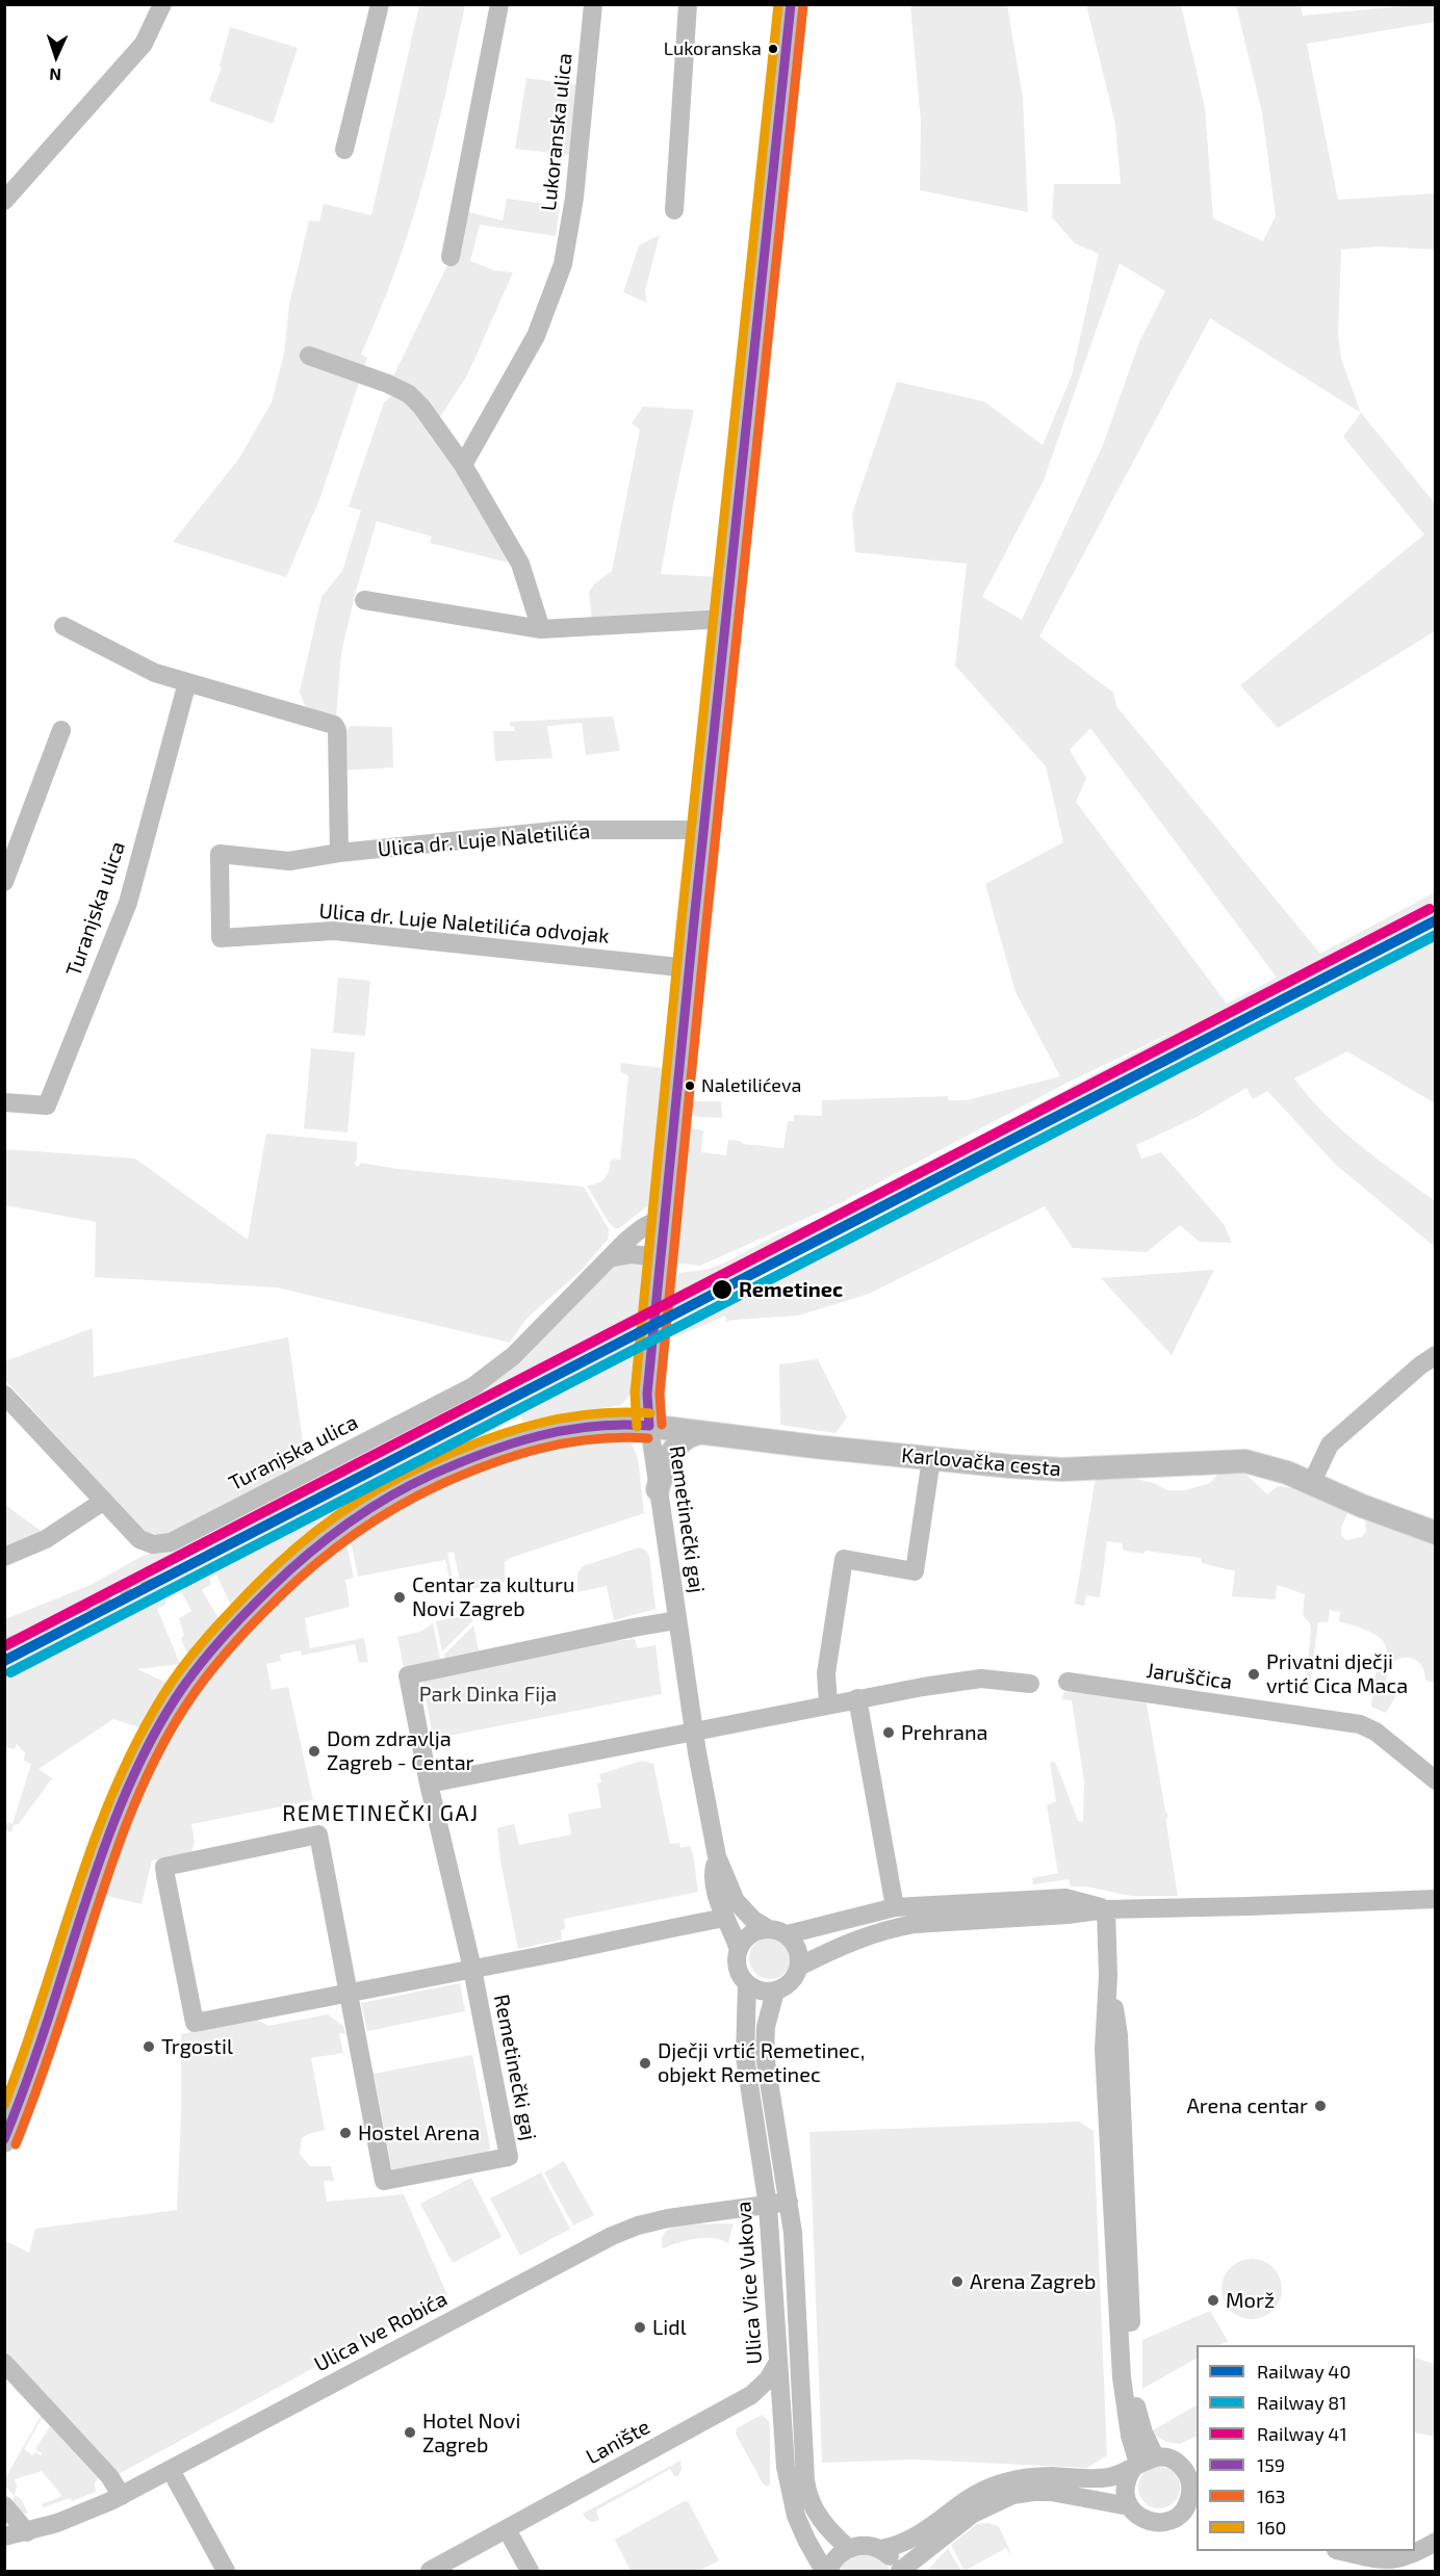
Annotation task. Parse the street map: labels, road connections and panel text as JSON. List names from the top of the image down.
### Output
{
  "streets": {
    "main road": ["Karlovačka cesta"],
    "street": [
      "Lukoranska ulica",
      "Ulica dr. Luje Naletilića",
      "Turanjska ulica",
      "Ulica dr. Luje Naletilića odvojak",
      "Remetinečki gaj",
      "Jaruščica",
      "Ulica Vice Vukova",
      "Ulica Ive Robića",
      "Lanište"
    ]
  },
  "crossings": [
    ["Ulica dr. Luje Naletilića", "Ulica dr. Luje Naletilića odvojak"],
    ["Karlovačka cesta", "Remetinečki gaj"],
    ["Remetinečki gaj", "Ulica Vice Vukova"],
    ["Ulica Vice Vukova", "Ulica Ive Robića"],
    ["Ulica Vice Vukova", "Lanište"]
  ],
  "districts": ["REMETINEČKI GAJ"],
  "parks": ["Park Dinka Fija"],
  "places": [
    "Lukoranska",
    "Naletilićeva",
    "Remetinec",
    "Centar za kulturu Novi Zagreb",
    "Privatni dječji vrtić Cica Maca",
    "Prehrana",
    "Dom zdravlja Zagreb - Centar",
    "Trgostil",
    "Dječji vrtić Remetinec, objekt Remetinec",
    "Arena centar",
    "Hostel Arena",
    "Arena Zagreb",
    "Morž",
    "Lidl",
    "Hotel Novi Zagreb"
  ],
  "lines": [
    "transit line 159",
    "transit line 160",
    "transit line 163",
    "rail line 41",
    "rail line 40",
    "rail line 81"
  ],
  "legend": [
    "Railway 40",
    "Railway 81",
    "Railway 41",
    "159",
    "163",
    "160"
  ],
  "north": "bottom"
}
